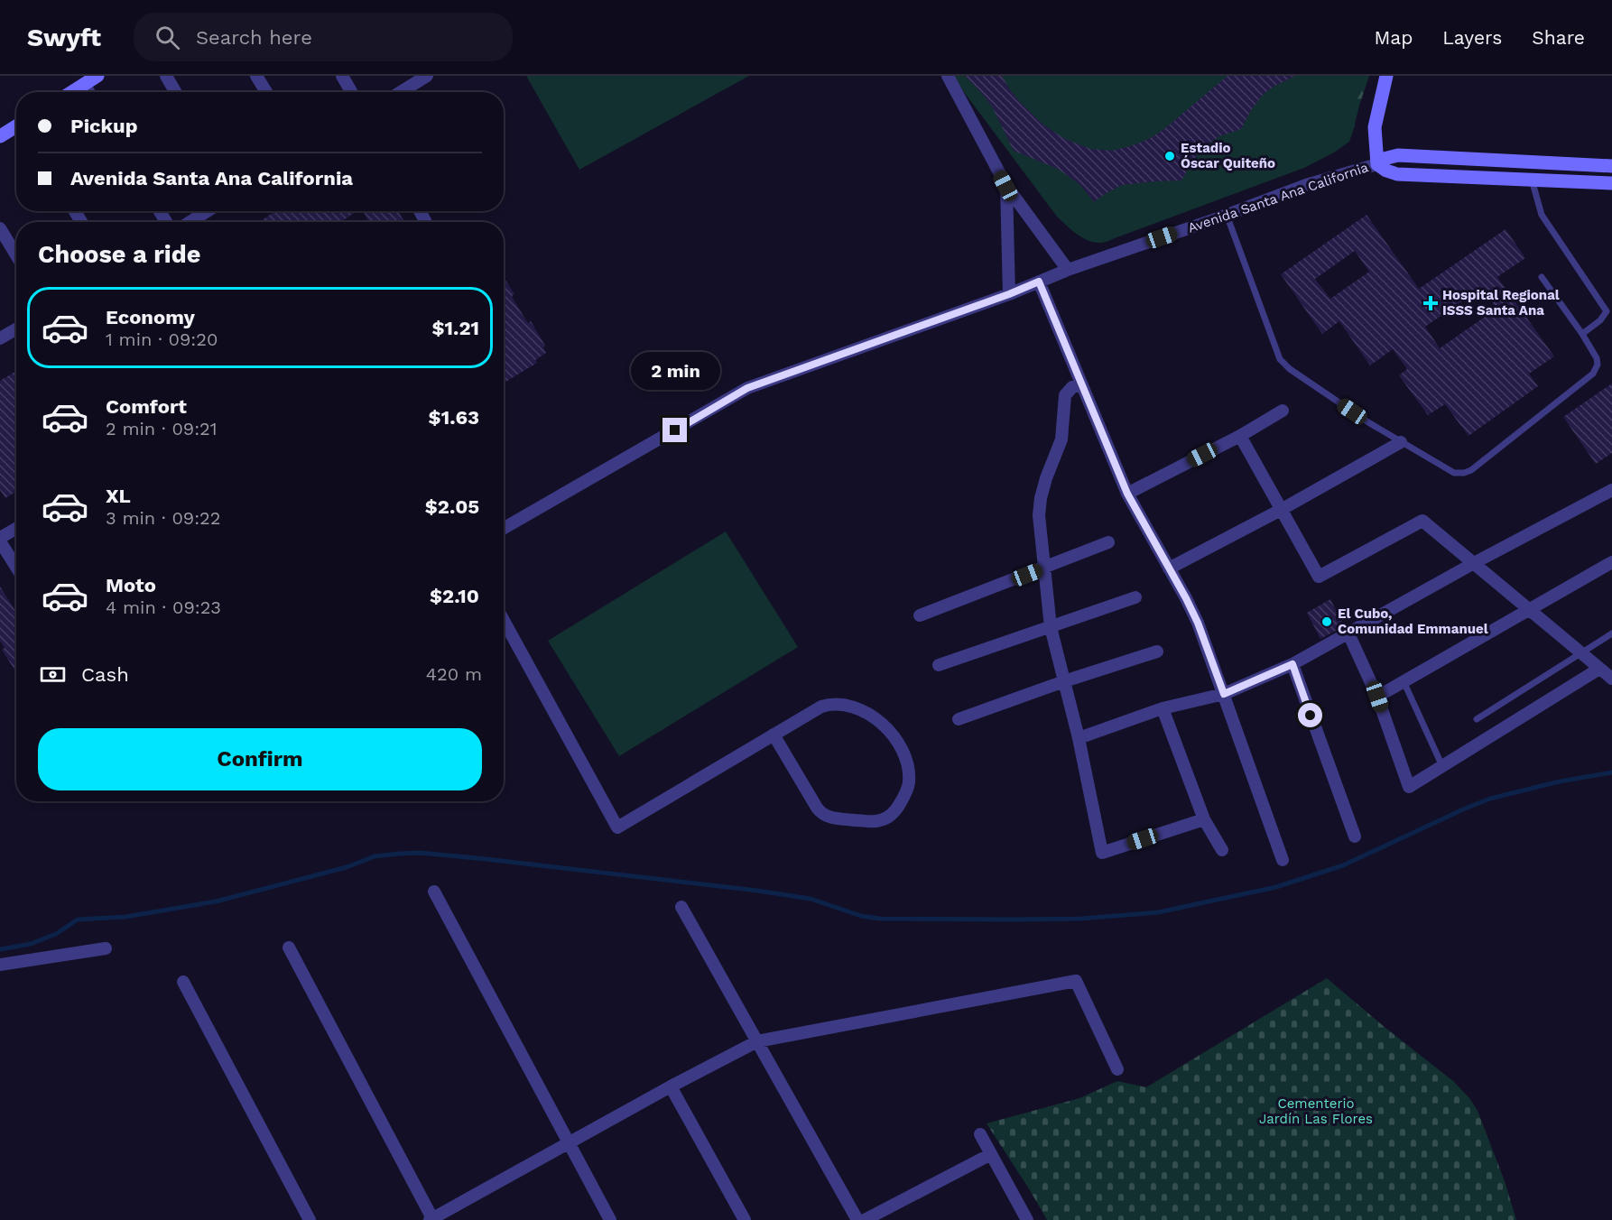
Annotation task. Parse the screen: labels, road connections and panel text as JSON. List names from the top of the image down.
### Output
{
  "streets": {
    "street": ["Avenida Santa Ana California"]
  },
  "parks": ["Cementerio Jardín Las Flores"],
  "places": {
    "other": ["Estadio Óscar Quiteño", "El Cubo, Comunidad Emmanuel"],
    "health": ["Hospital Regional ISSS Santa Ana"]
  },
  "page": {
    "header": "Swyft",
    "search": "Search here",
    "nav": ["Map", "Layers", "Share"],
    "banner": ["Pickup", "Avenida Santa Ana California"],
    "heading": "Choose a ride",
    "list": [
      {
        "name": "Economy",
        "note": "1 min · 09:20",
        "value": "$1.21"
      },
      {
        "name": "Comfort",
        "note": "2 min · 09:21",
        "value": "$1.63"
      },
      {
        "name": "XL",
        "note": "3 min · 09:22",
        "value": "$2.05"
      },
      {
        "name": "Moto",
        "note": "4 min · 09:23",
        "value": "$2.10"
      }
    ],
    "bubble": "2 min",
    "pay": ["Cash", "420 m"],
    "buttons": "Confirm"
  }
}
